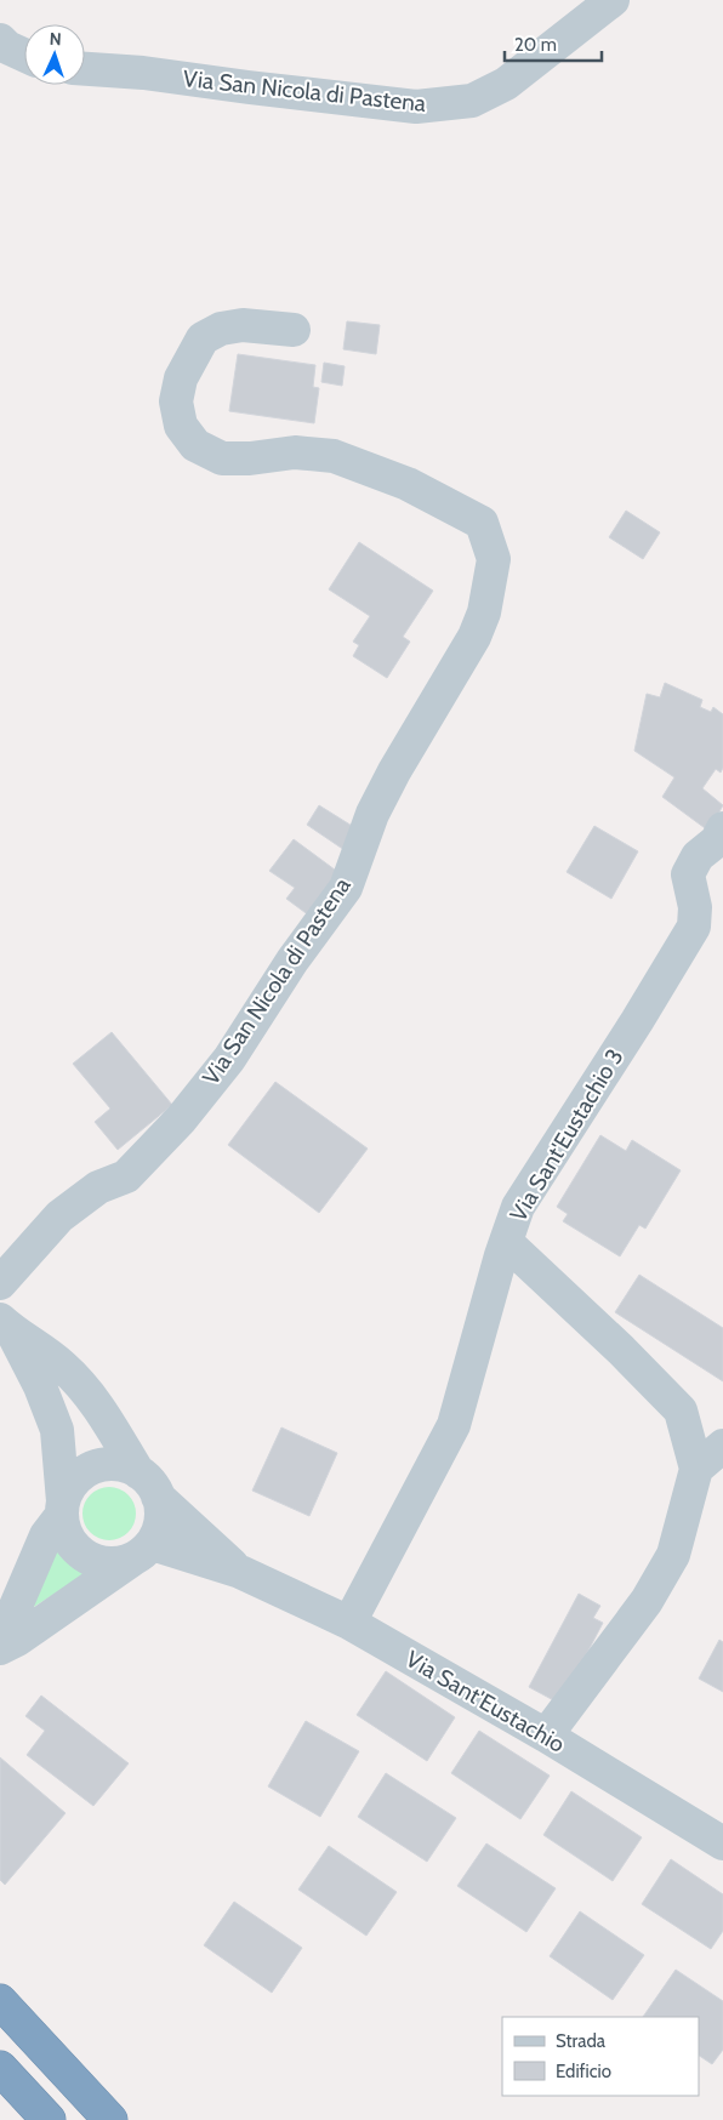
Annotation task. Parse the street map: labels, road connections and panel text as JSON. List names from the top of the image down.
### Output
{
  "streets": {
    "street": ["Via San Nicola di Pastena", "Via Sant'Eustachio 3", "Via Sant'Eustachio"]
  },
  "crossings": [
    ["Via Sant'Eustachio 3", "Via Sant'Eustachio"]
  ],
  "legend": ["Strada", "Edificio"],
  "scale_bar": "20 m",
  "north": "top"
}
